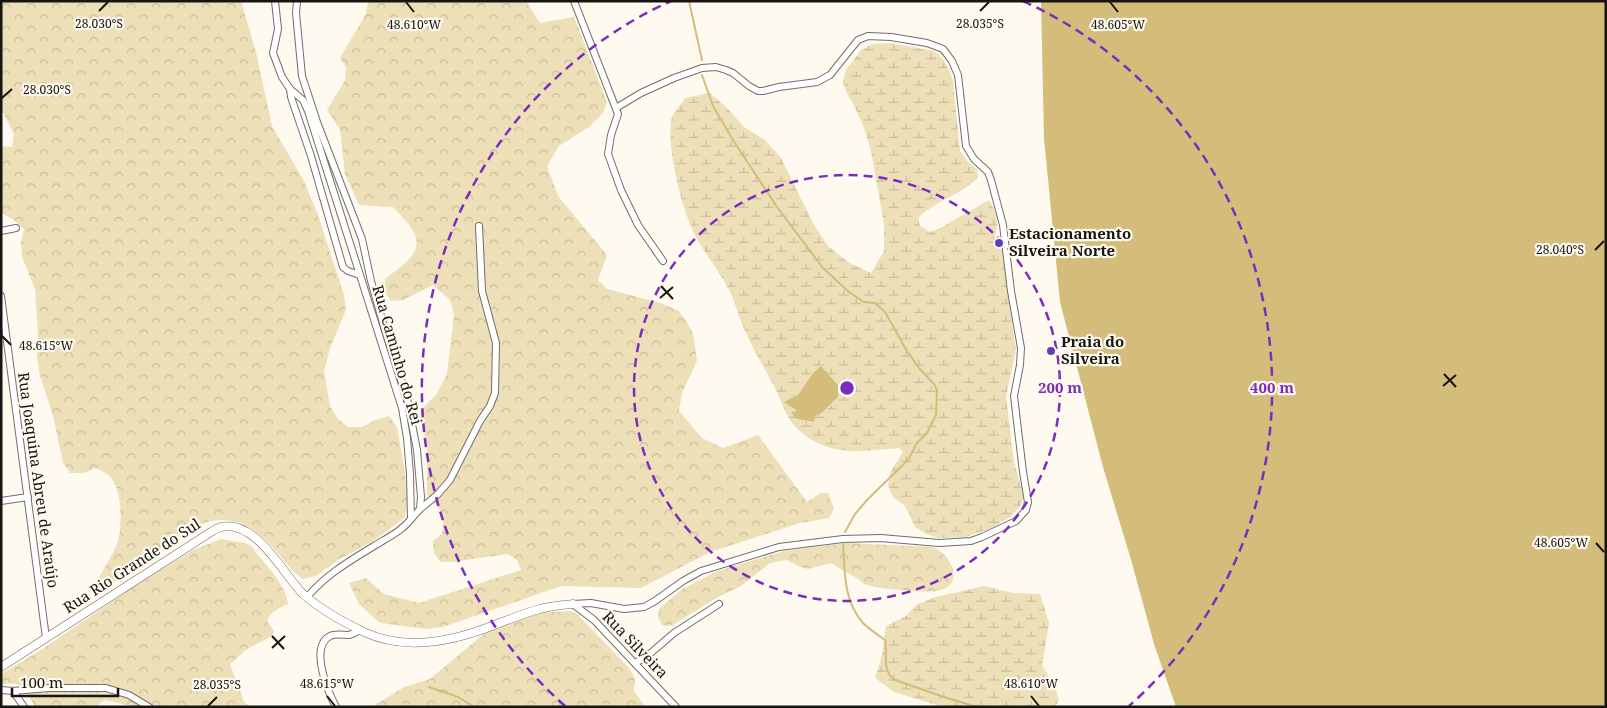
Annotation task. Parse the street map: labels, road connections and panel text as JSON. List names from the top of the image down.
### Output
{
  "streets": {
    "street": [
      "Rua Caminho do Rei",
      "Rua Joaquina Abreu de Araújo",
      "Rua Rio Grande do Sul",
      "Rua Silveira"
    ]
  },
  "crossings": [
    ["Rua Joaquina Abreu de Araújo", "Rua Rio Grande do Sul"],
    ["Rua Rio Grande do Sul", "Rua Silveira"]
  ],
  "places": ["Estacionamento Silveira Norte", "Praia do Silveira"],
  "scale_bar": "100 m",
  "coordinates": [
    "28.030°S",
    "28.035°S",
    "48.610°W",
    "48.605°W",
    "28.040°S",
    "48.615°W"
  ],
  "rings": ["200 m", "400 m"]
}
